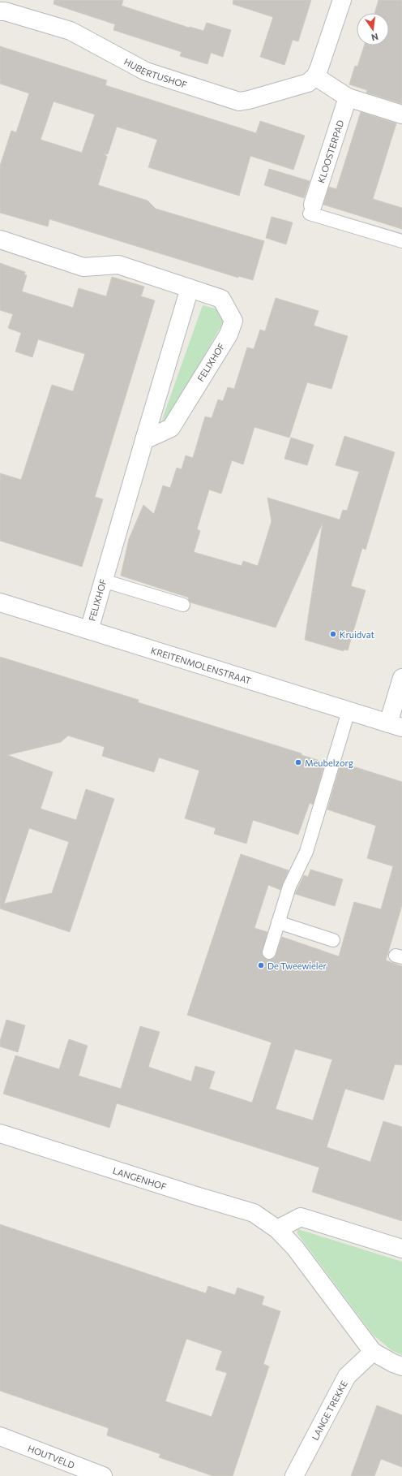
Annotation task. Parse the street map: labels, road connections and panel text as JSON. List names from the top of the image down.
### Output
{
  "streets": {
    "street": [
      "HUBERTUSHOF",
      "KLOOSTERPAD",
      "FELIXHOF",
      "KREITENMOLENSTRAAT",
      "LANGENHOF",
      "LANGE TREKKE",
      "HOUTVELD"
    ]
  },
  "crossings": [
    ["FELIXHOF", "KREITENMOLENSTRAAT"],
    ["LANGENHOF", "LANGE TREKKE"]
  ],
  "places": ["Kruidvat", "Meubelzorg", "De Tweewieler"],
  "north": "bottom"
}
